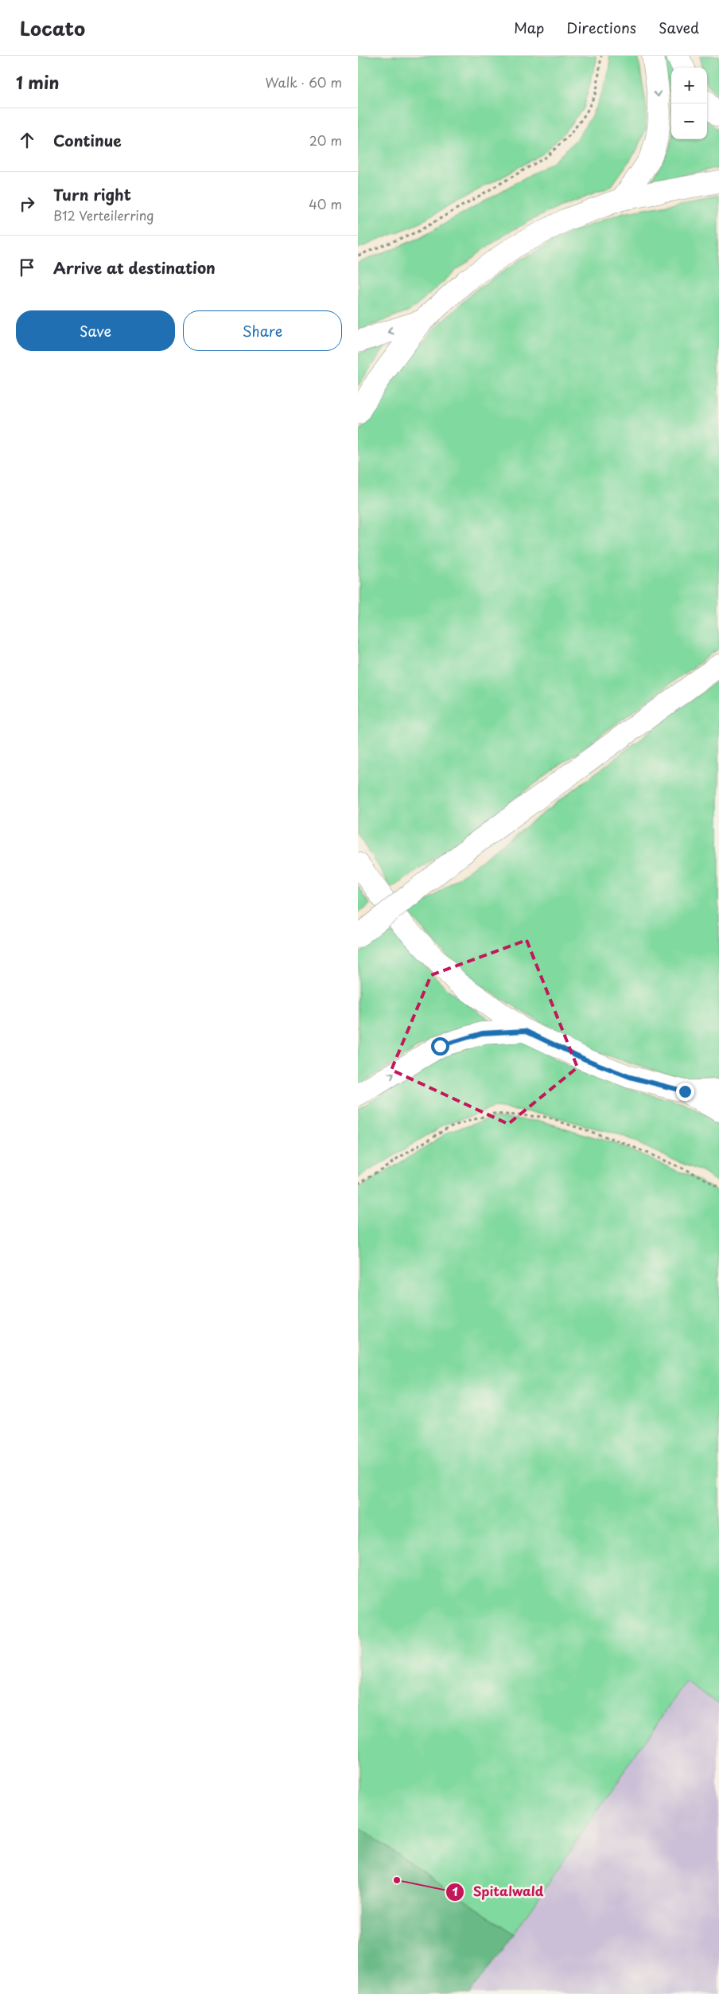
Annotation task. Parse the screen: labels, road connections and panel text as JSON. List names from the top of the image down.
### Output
{
  "places": ["Spitalwald"],
  "page": {
    "header": "Locato",
    "nav": ["Map", "Directions", "Saved"],
    "heading": ["1 min", "Walk · 60 m"],
    "map_buttons": ["+", "−"],
    "list": [
      ["Continue", "20 m"],
      ["Turn right", "B12 Verteilerring", "40 m"],
      "Arrive at destination"
    ],
    "buttons": ["Save", "Share"]
  }
}
